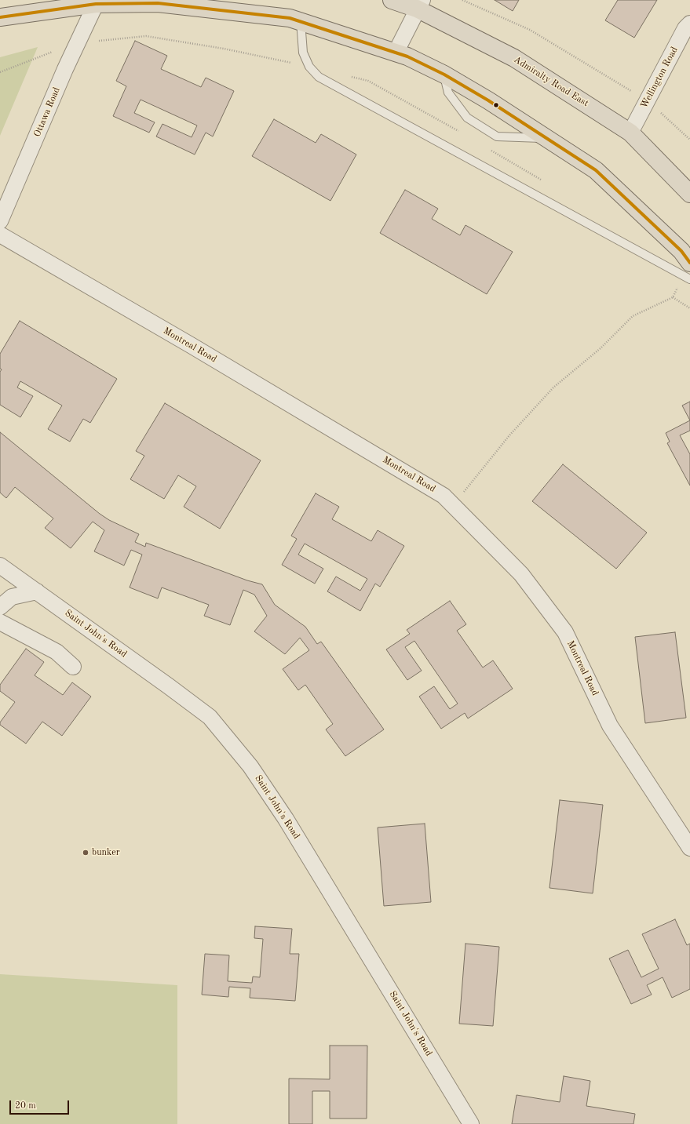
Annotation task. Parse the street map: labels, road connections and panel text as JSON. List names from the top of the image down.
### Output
{
  "streets": {
    "main road": ["Admiralty Road East"],
    "street": [
      "Wellington Road",
      "Ottawa Road",
      "Montreal Road",
      "Saint John's Road"
    ]
  },
  "crossings": [
    ["Wellington Road", "Admiralty Road East"]
  ],
  "places": ["bunker"],
  "scale_bar": "20 m"
}
